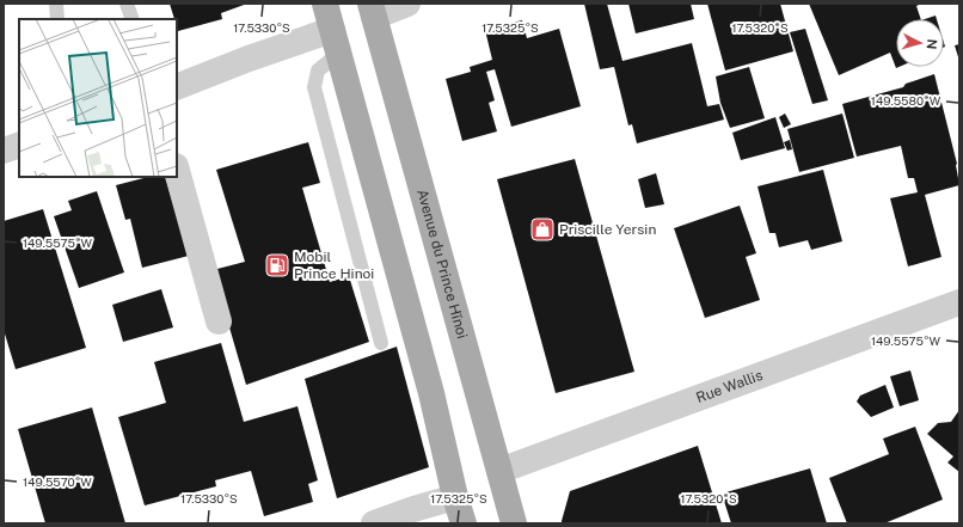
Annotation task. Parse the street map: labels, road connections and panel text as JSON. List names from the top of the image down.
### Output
{
  "streets": {
    "main road": ["Avenue du Prince Hīnoi"],
    "street": ["Rue Wallis"]
  },
  "crossings": [
    ["Avenue du Prince Hīnoi", "Rue Wallis"]
  ],
  "places": {
    "shop": ["Priscille Yersin"],
    "fuel station": ["Mobil Prince Hinoi"]
  },
  "north": "right",
  "coordinates": [
    "17.5330°S",
    "17.5325°S",
    "17.5320°S",
    "149.5580°W",
    "149.5575°W",
    "149.5570°W"
  ]
}
